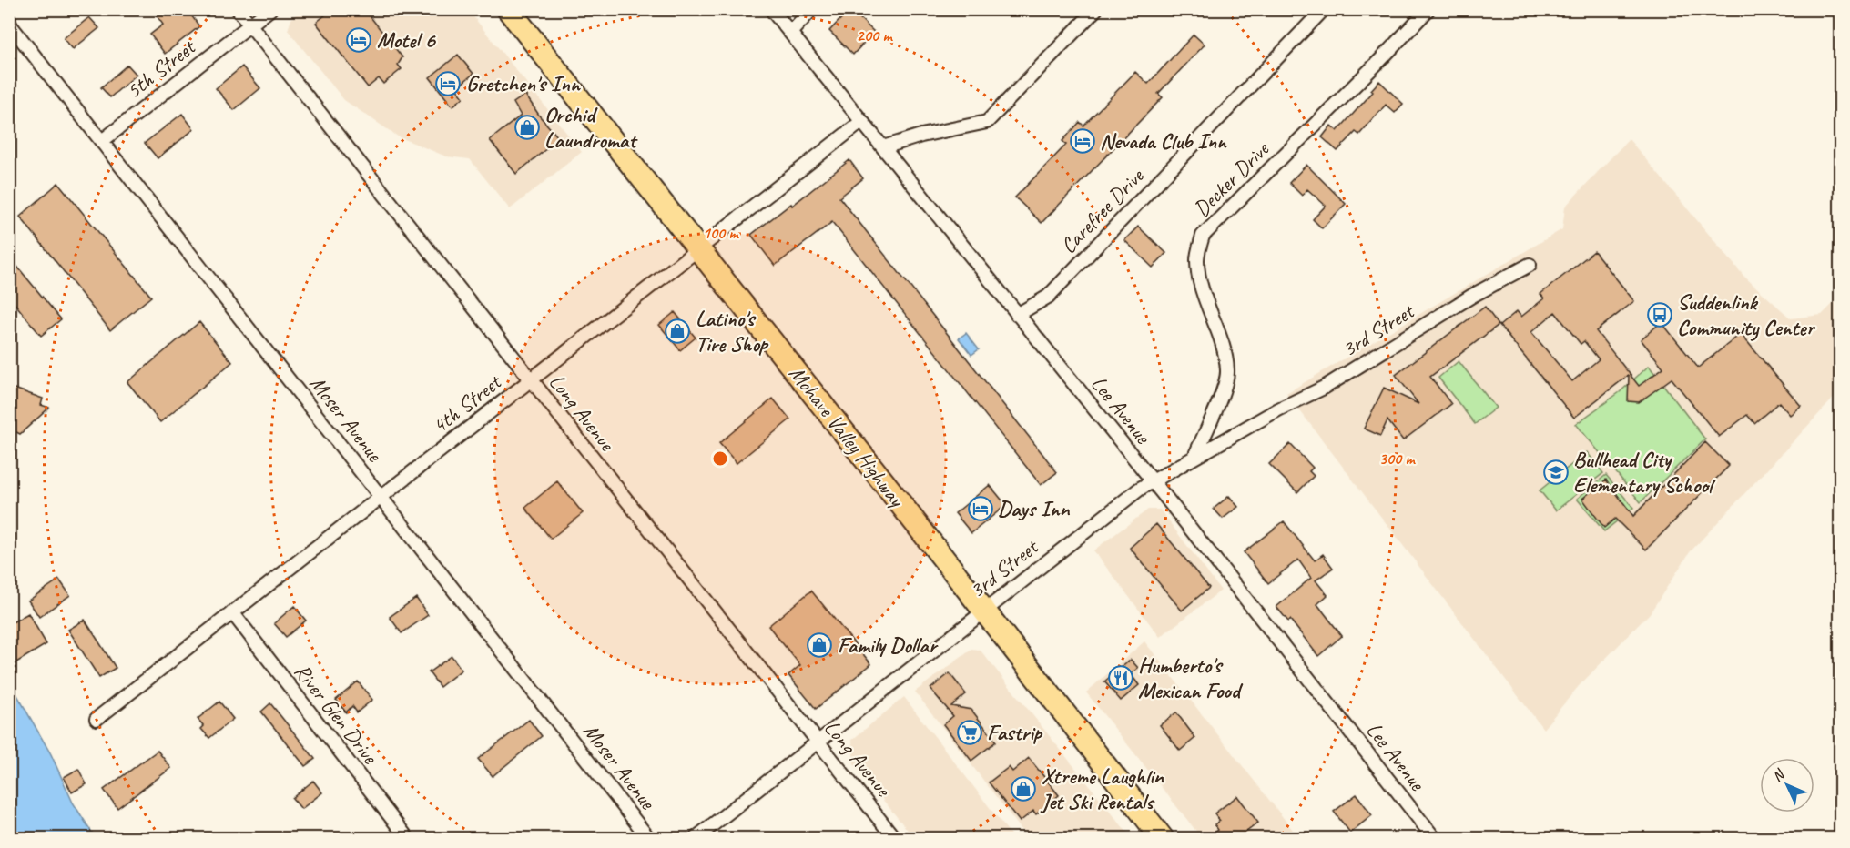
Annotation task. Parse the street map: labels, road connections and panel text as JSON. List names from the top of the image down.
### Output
{
  "streets": {
    "highway": ["Mohave Valley Highway"],
    "street": [
      "5th Street",
      "Decker Drive",
      "Carefree Drive",
      "3rd Street",
      "4th Street",
      "Lee Avenue",
      "Long Avenue",
      "Moser Avenue",
      "River Glen Drive"
    ]
  },
  "crossings": [
    ["5th Street", "Long Avenue"],
    ["5th Street", "Moser Avenue"],
    ["Decker Drive", "3rd Street"],
    ["Carefree Drive", "Lee Avenue"],
    ["3rd Street", "Lee Avenue"],
    ["3rd Street", "Long Avenue"],
    ["3rd Street", "Mohave Valley Highway"],
    ["4th Street", "Lee Avenue"],
    ["4th Street", "Long Avenue"],
    ["4th Street", "Moser Avenue"],
    ["4th Street", "Mohave Valley Highway"],
    ["4th Street", "River Glen Drive"]
  ],
  "places": {
    "hotel": [
      "Motel 6",
      "Gretchen's Inn",
      "Nevada Club Inn",
      "Days Inn"
    ],
    "shop": [
      "Orchid Laundromat",
      "Latino's Tire Shop",
      "Family Dollar",
      "Xtreme Laughlin Jet Ski Rentals"
    ],
    "bus stop": ["Suddenlink Community Center"],
    "school or university": ["Bullhead City Elementary School"],
    "restaurant": ["Humberto's Mexican Food"],
    "supermarket": ["Fastrip"]
  },
  "north": "top left",
  "rings": ["200 m", "100 m", "300 m"]
}
